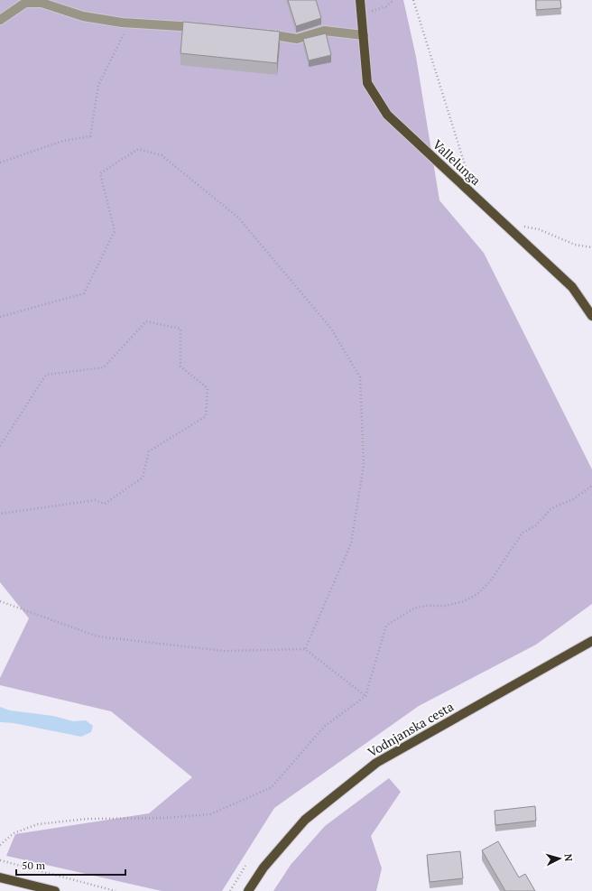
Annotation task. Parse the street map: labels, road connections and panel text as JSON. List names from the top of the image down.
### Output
{
  "streets": {
    "main road": ["Vallelunga", "Vodnjanska cesta"]
  },
  "scale_bar": "50 m",
  "north": "right"
}
